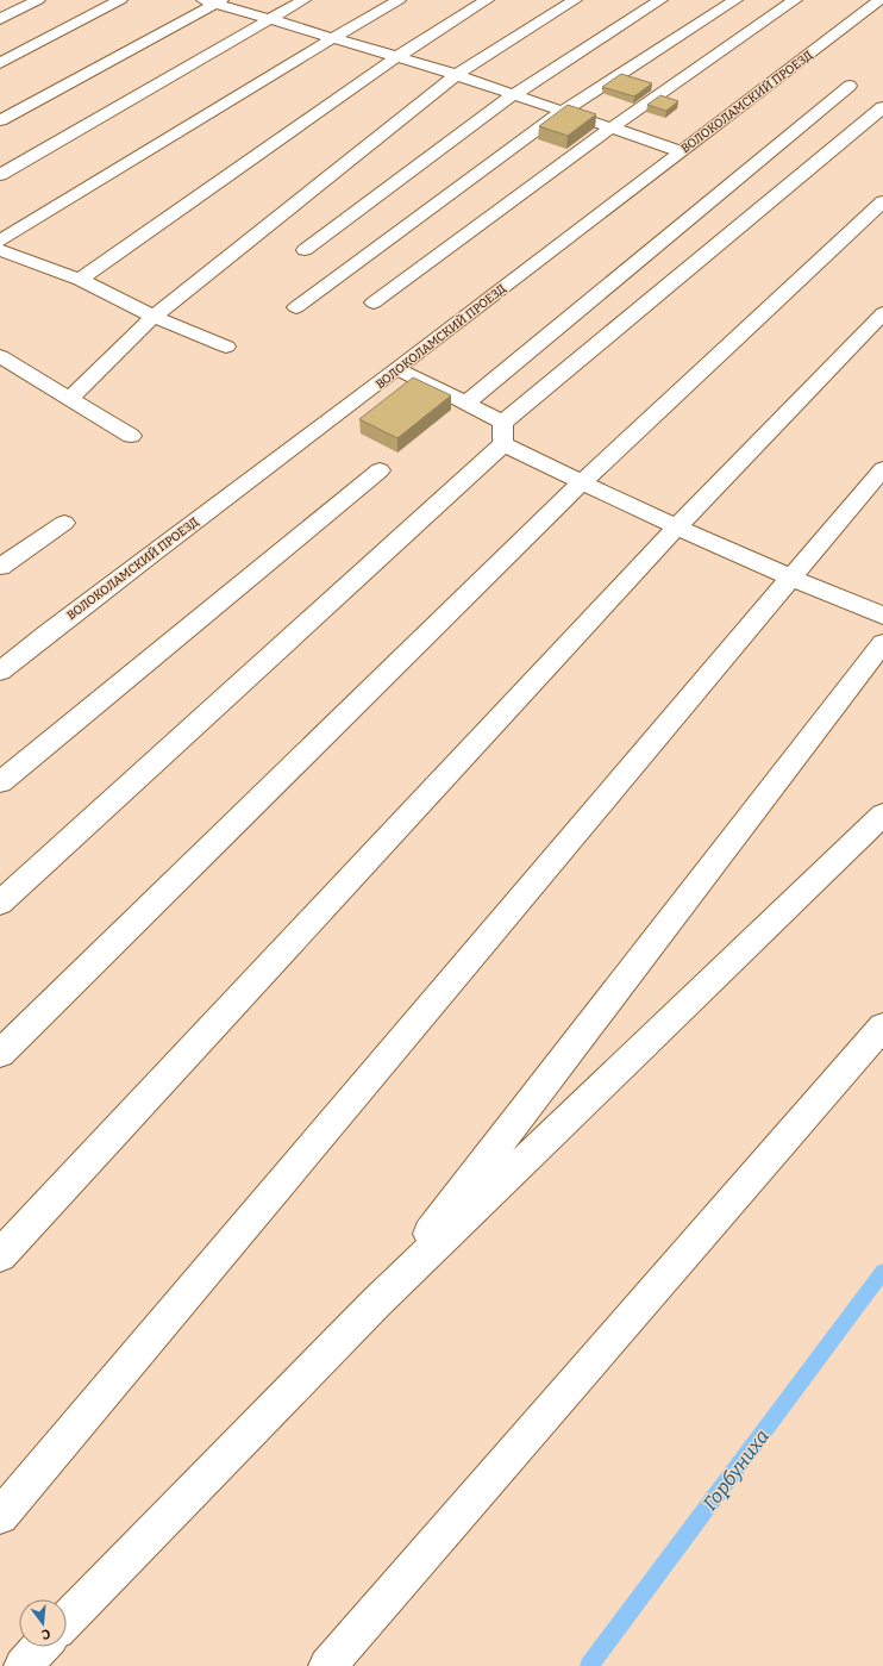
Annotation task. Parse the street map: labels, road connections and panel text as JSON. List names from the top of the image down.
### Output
{
  "streets": {
    "street": ["ВОЛОКОЛАМСКИЙ ПРОЕЗД"]
  },
  "water": ["Горбуниха"],
  "north": "bottom"
}
